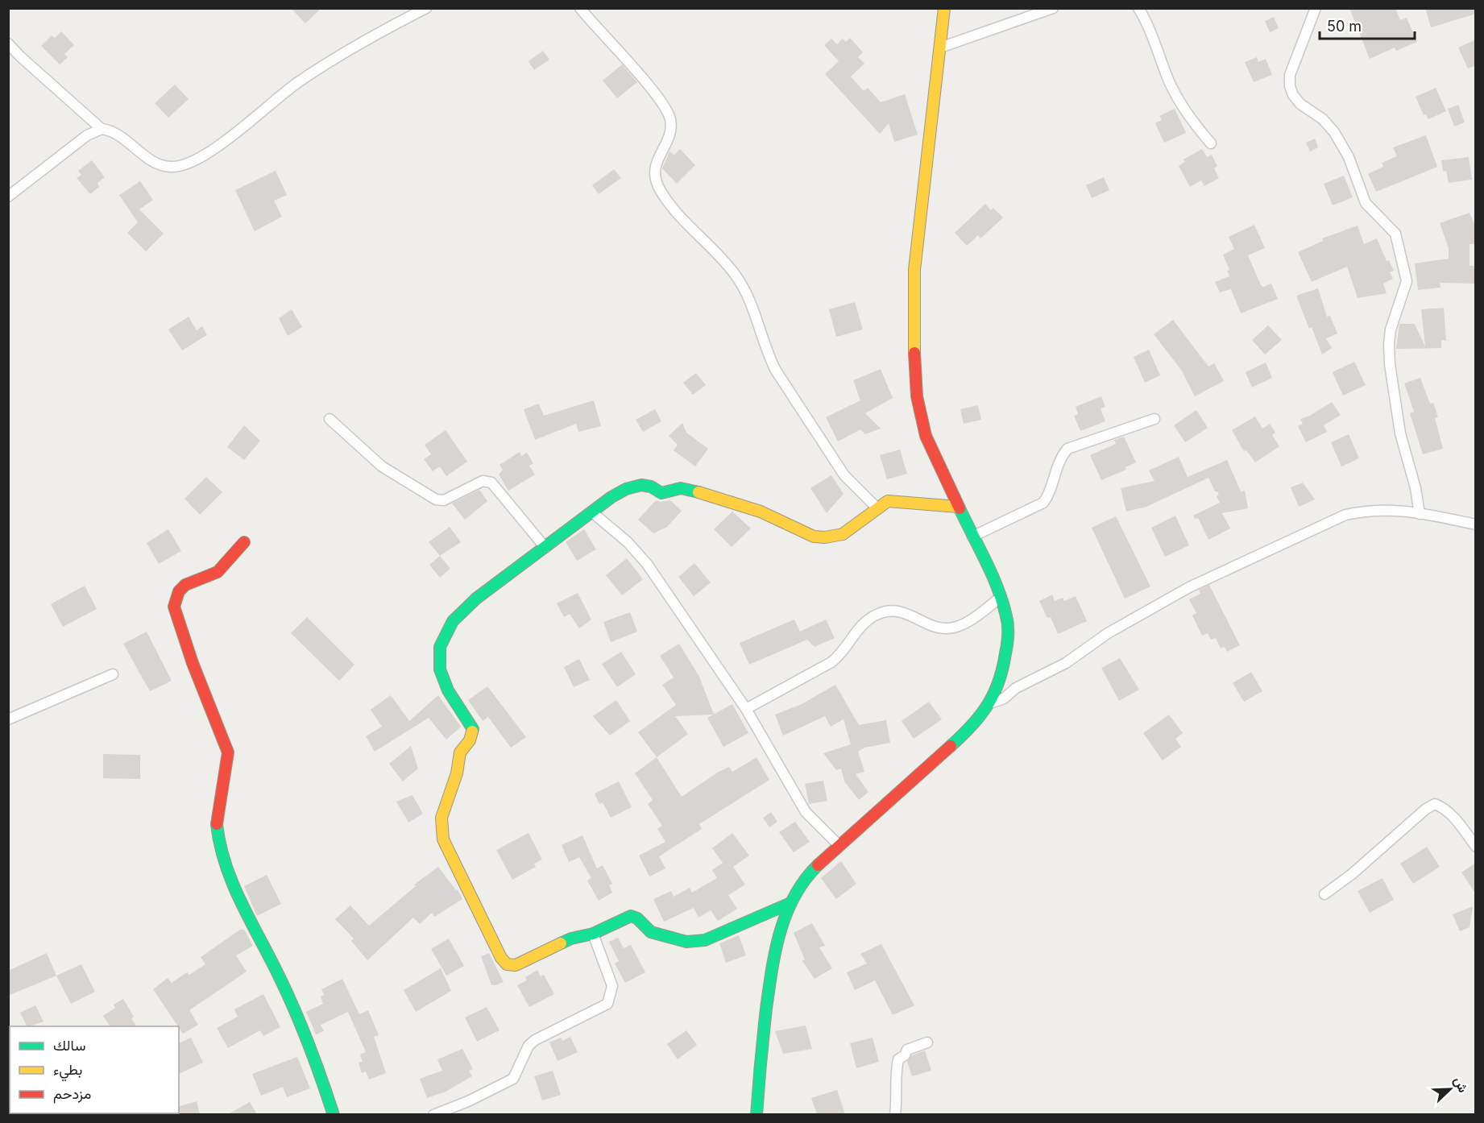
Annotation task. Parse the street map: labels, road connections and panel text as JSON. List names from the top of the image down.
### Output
{
  "legend": ["سالك", "بطيء", "مزدحم"],
  "scale_bar": "50 m",
  "north": "top right"
}
